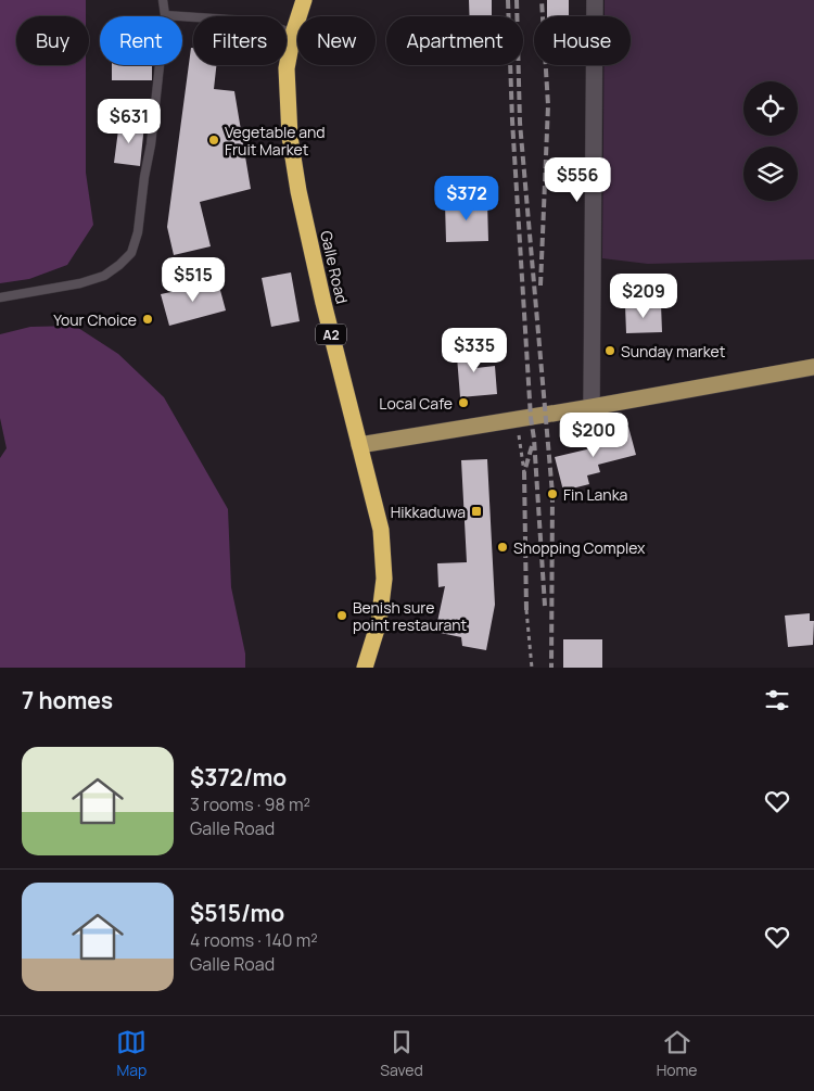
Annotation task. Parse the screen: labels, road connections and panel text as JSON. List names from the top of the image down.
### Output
{
  "streets": {
    "highway": ["Galle Road", "A2"]
  },
  "places": {
    "other": [
      "Vegetable and Fruit Market",
      "Your Choice",
      "Sunday market",
      "Local Cafe",
      "Fin Lanka",
      "Shopping Complex",
      "Benish sure point restaurant"
    ],
    "transit": ["Hikkaduwa"]
  },
  "page": {
    "chip": [
      "Buy",
      "Rent",
      "Filters",
      "New",
      "Apartment",
      "House"
    ],
    "price": [
      "$631",
      "$556",
      "$372",
      "$515",
      "$209",
      "$335",
      "$200"
    ],
    "heading": "7 homes",
    "list": [
      {
        "name": "$372/mo",
        "note": "3 rooms · 98 m² · Galle Road"
      },
      {
        "name": "$515/mo",
        "note": "4 rooms · 140 m² · Galle Road"
      }
    ],
    "tabs": ["Map", "Saved", "Home"]
  }
}
